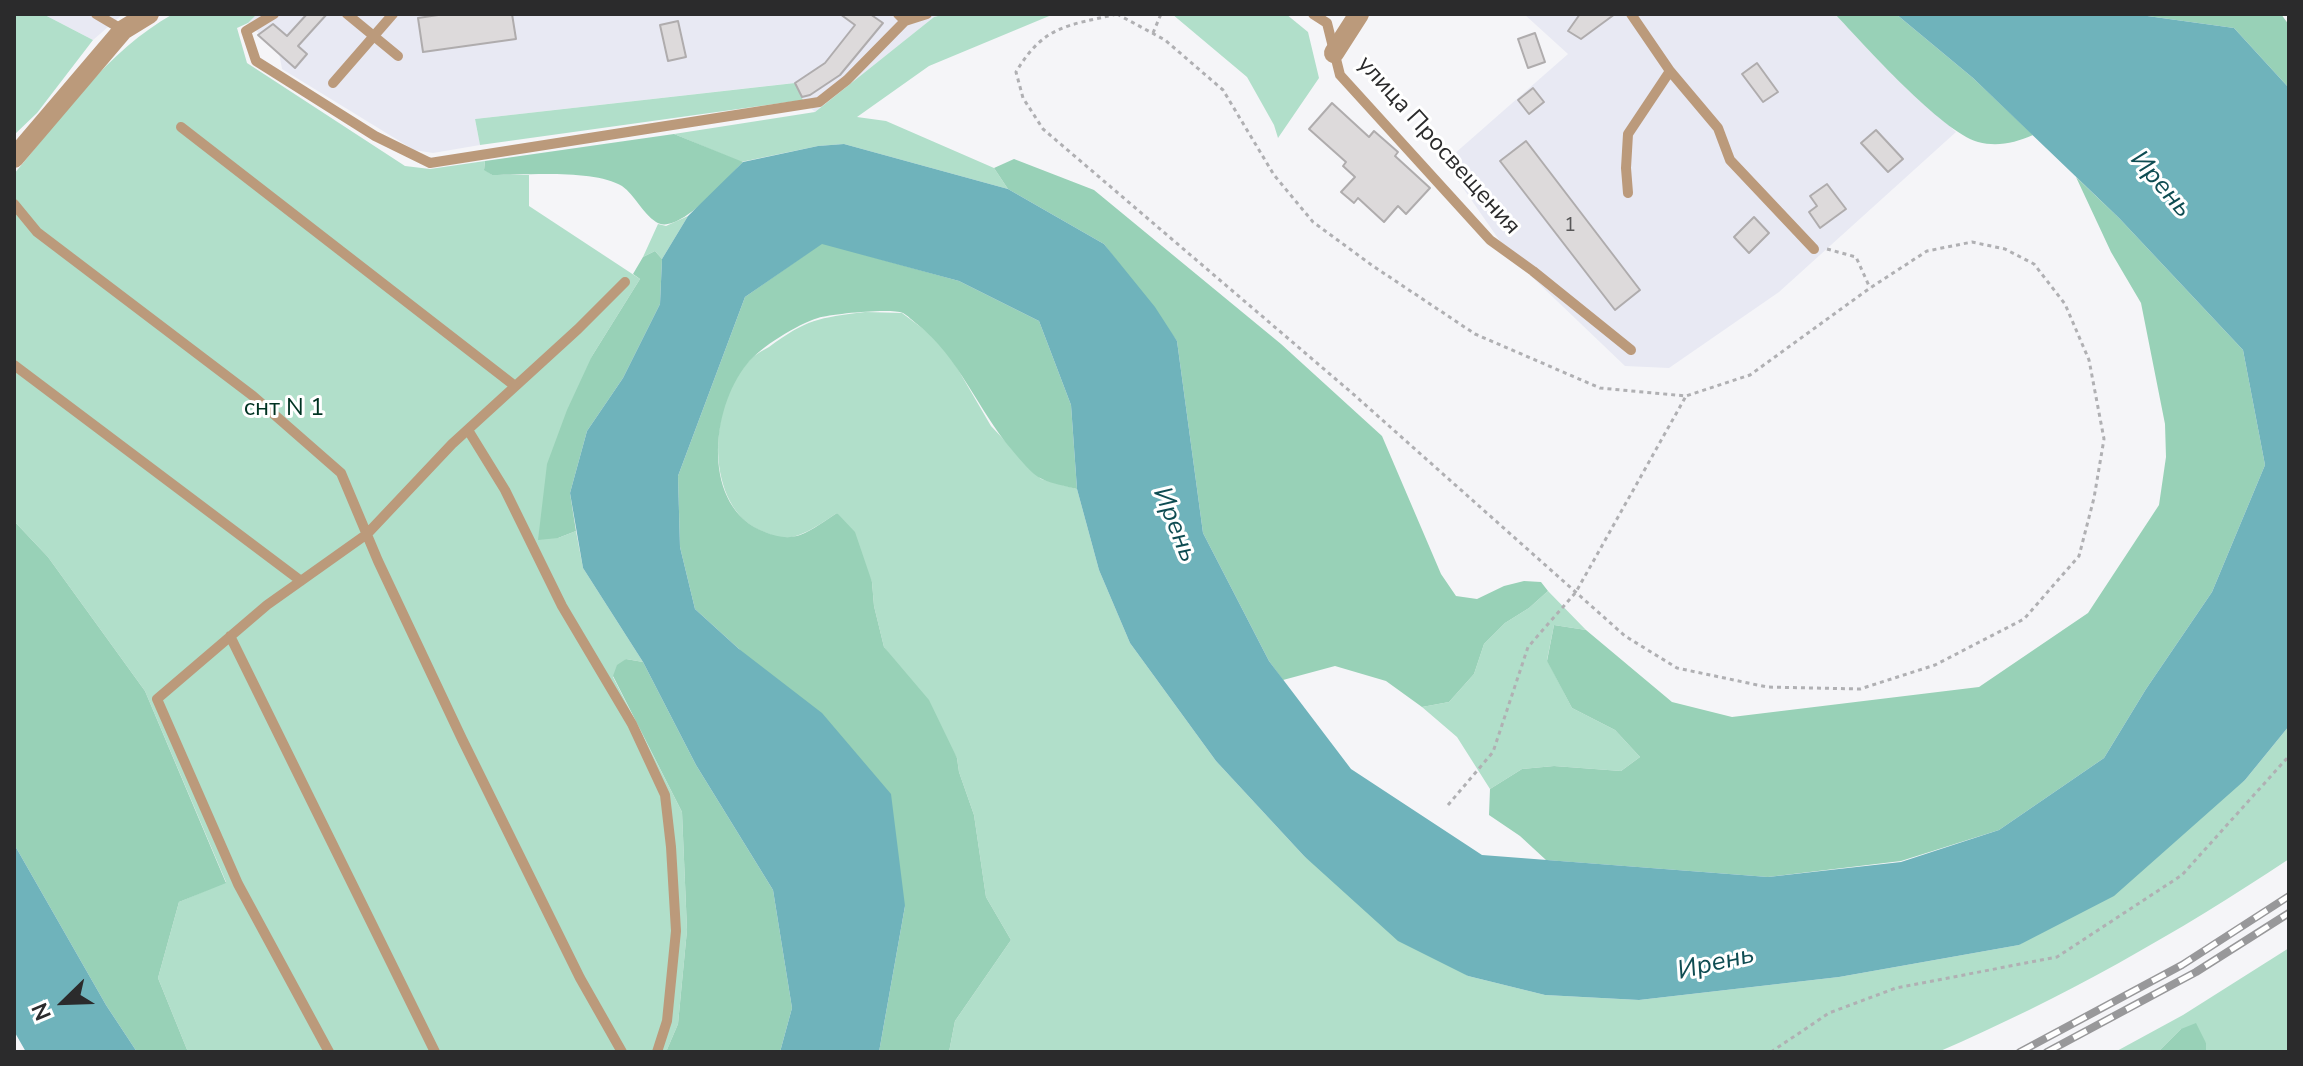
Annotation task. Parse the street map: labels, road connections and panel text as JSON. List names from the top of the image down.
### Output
{
  "streets": {
    "lane": ["улица Просвещения"]
  },
  "water": ["Ирень"],
  "parks": ["снт N 1"],
  "house_numbers": ["1"],
  "north": "bottom left"
}
